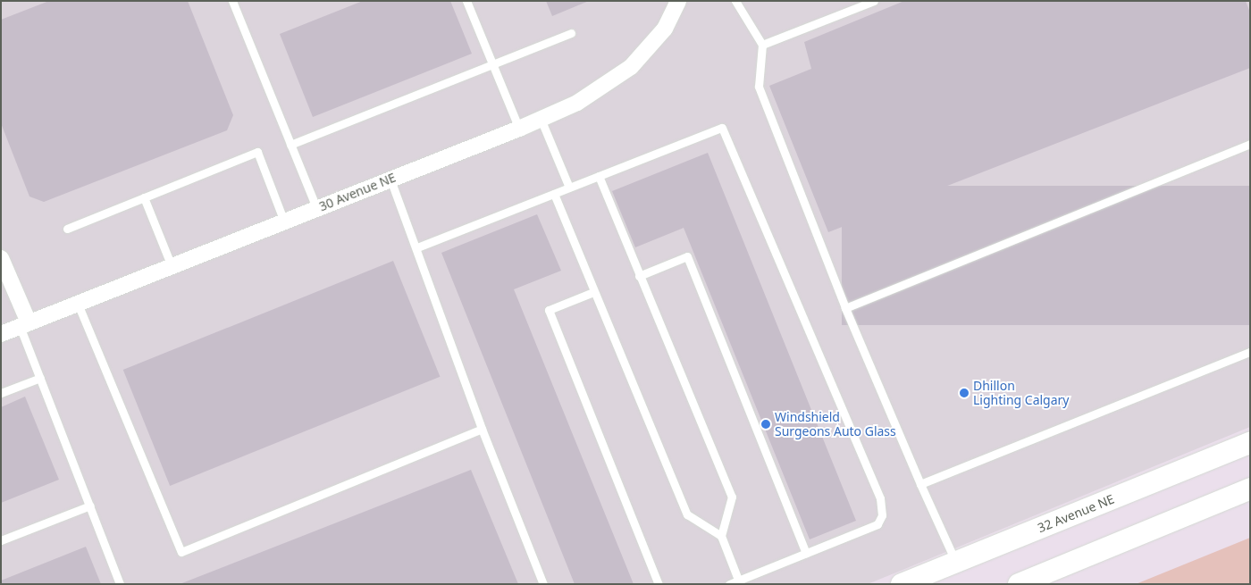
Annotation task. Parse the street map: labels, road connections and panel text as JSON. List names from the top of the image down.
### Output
{
  "streets": {
    "main road": ["32 Avenue NE"],
    "street": ["30 Avenue NE"]
  },
  "places": ["Dhillon Lighting Calgary", "Windshield Surgeons Auto Glass"]
}
